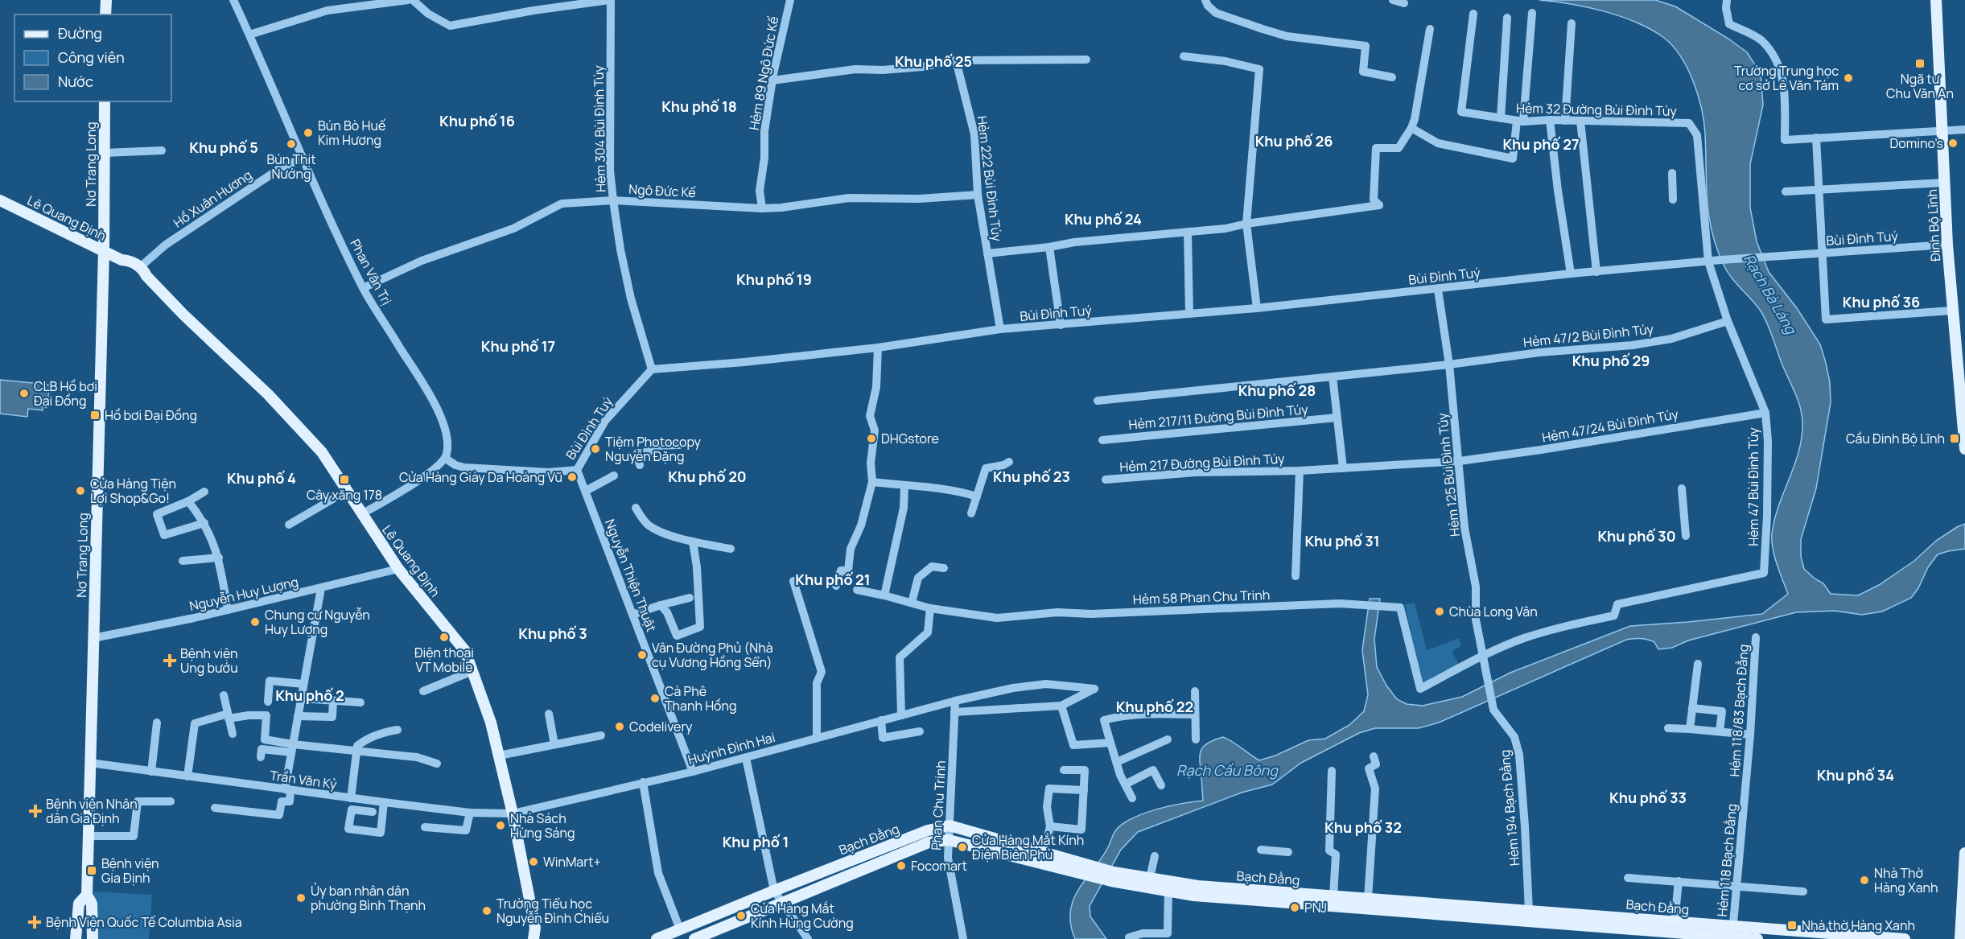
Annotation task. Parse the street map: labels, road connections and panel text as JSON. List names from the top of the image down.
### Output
{
  "streets": {
    "main road": [
      "Nơ Trang Long",
      "Lê Quang Định",
      "Đinh Bộ Lĩnh",
      "Bạch Đằng"
    ],
    "street": [
      "Hẻm 89 Ngô Đức Kế",
      "Hẻm 32 Đường Bùi Đình Túy",
      "Hẻm 304 Bùi Đình Túy",
      "Hẻm 222 Bùi Đình Túy",
      "Ngô Đức Kế",
      "Hồ Xuân Hương",
      "Bùi Đình Tuý",
      "Phan Văn Trị",
      "Hẻm 47/2 Bùi Đình Túy",
      "Hẻm 217/11 Đường Bùi Đình Túy",
      "Hẻm 47/24 Bùi Đình Túy",
      "Hẻm 217 Đường Bùi Đình Túy",
      "Hẻm 125 Bùi Đình Túy",
      "Hẻm 47 Bùi Đình Túy",
      "Nguyễn Thiện Thuật",
      "Nguyễn Huy Lượng",
      "Hẻm 58 Phan Chu Trinh",
      "Hẻm 118/83 Bạch Đằng",
      "Huỳnh Đình Hai",
      "Trần Văn Kỷ",
      "Phan Chu Trinh",
      "Hẻm 194 Bạch Đằng",
      "Hẻm 118 Bạch Đằng"
    ]
  },
  "crossings": [
    ["Hẻm 89 Ngô Đức Kế", "Ngô Đức Kế"],
    ["Hẻm 32 Đường Bùi Đình Túy", "Bùi Đình Tuý"],
    ["Hẻm 32 Đường Bùi Đình Túy", "Hẻm 47 Bùi Đình Túy"],
    ["Hẻm 304 Bùi Đình Túy", "Ngô Đức Kế"],
    ["Hẻm 304 Bùi Đình Túy", "Bùi Đình Tuý"],
    ["Nơ Trang Long", "Lê Quang Định"],
    ["Nơ Trang Long", "Nguyễn Huy Lượng"],
    ["Nơ Trang Long", "Trần Văn Kỷ"],
    ["Hẻm 222 Bùi Đình Túy", "Ngô Đức Kế"],
    ["Hẻm 222 Bùi Đình Túy", "Bùi Đình Tuý"],
    ["Ngô Đức Kế", "Phan Văn Trị"],
    ["Hồ Xuân Hương", "Lê Quang Định"],
    ["Hồ Xuân Hương", "Phan Văn Trị"],
    ["Lê Quang Định", "Nguyễn Huy Lượng"],
    ["Lê Quang Định", "Huỳnh Đình Hai"],
    ["Lê Quang Định", "Trần Văn Kỷ"],
    ["Đinh Bộ Lĩnh", "Bùi Đình Tuý"],
    ["Bùi Đình Tuý", "Phan Văn Trị"],
    ["Bùi Đình Tuý", "Hẻm 125 Bùi Đình Túy"],
    ["Bùi Đình Tuý", "Hẻm 47 Bùi Đình Túy"],
    ["Bùi Đình Tuý", "Nguyễn Thiện Thuật"],
    ["Hẻm 47/2 Bùi Đình Túy", "Hẻm 125 Bùi Đình Túy"],
    ["Hẻm 47/2 Bùi Đình Túy", "Hẻm 47 Bùi Đình Túy"],
    ["Hẻm 47/24 Bùi Đình Túy", "Hẻm 217 Đường Bùi Đình Túy"],
    ["Hẻm 47/24 Bùi Đình Túy", "Hẻm 125 Bùi Đình Túy"],
    ["Hẻm 47/24 Bùi Đình Túy", "Hẻm 47 Bùi Đình Túy"],
    ["Hẻm 125 Bùi Đình Túy", "Hẻm 47 Bùi Đình Túy"],
    ["Hẻm 125 Bùi Đình Túy", "Hẻm 58 Phan Chu Trinh"],
    ["Hẻm 125 Bùi Đình Túy", "Hẻm 194 Bạch Đằng"],
    ["Hẻm 47 Bùi Đình Túy", "Hẻm 58 Phan Chu Trinh"],
    ["Nguyễn Thiện Thuật", "Huỳnh Đình Hai"],
    ["Hẻm 118/83 Bạch Đằng", "Hẻm 118 Bạch Đằng"],
    ["Huỳnh Đình Hai", "Trần Văn Kỷ"],
    ["Huỳnh Đình Hai", "Phan Chu Trinh"],
    ["Phan Chu Trinh", "Bạch Đằng"],
    ["Hẻm 194 Bạch Đằng", "Bạch Đằng"],
    ["Bạch Đằng", "Hẻm 118 Bạch Đằng"]
  ],
  "districts": [
    "Khu phố 25",
    "Khu phố 18",
    "Khu phố 16",
    "Khu phố 26",
    "Khu phố 27",
    "Khu phố 5",
    "Khu phố 24",
    "Khu phố 19",
    "Khu phố 36",
    "Khu phố 17",
    "Khu phố 29",
    "Khu phố 28",
    "Khu phố 20",
    "Khu phố 23",
    "Khu phố 4",
    "Khu phố 30",
    "Khu phố 31",
    "Khu phố 21",
    "Khu phố 3",
    "Khu phố 2",
    "Khu phố 22",
    "Khu phố 34",
    "Khu phố 33",
    "Khu phố 32",
    "Khu phố 1"
  ],
  "water": ["Rạch Bà Láng", "Rạch Cầu Bông"],
  "places": {
    "transit": [
      "Ngã tư Chu Văn An",
      "Hồ bơi Đại Đồng",
      "Cầu Đinh Bộ Lĩnh",
      "Cây xăng 178",
      "Bệnh viện Gia Định",
      "Nhà thờ Hàng Xanh"
    ],
    "other": [
      "Trường Trung học cơ sở Lê Văn Tám",
      "Bún Bò Huế Kim Hương",
      "Domino's",
      "Bún Thịt Nướng",
      "CLB Hồ bơi Đại Đồng",
      "DHGstore",
      "Tiệm Photocopy Nguyễn Đặng",
      "Cửa Hàng Giày Da Hoàng Vũ",
      "Cửa Hàng Tiện Lợi Shop&Go!",
      "Chùa Long Vân",
      "Chung cư Nguyễn Huy Lượng",
      "Điện thoại VT Mobile",
      "Vân Đường Phủ (Nhà cụ Vương Hồng Sển)",
      "Cà Phê Thanh Hồng",
      "Codelivery",
      "Nhà Sách Hừng Sáng",
      "Cửa Hàng Mắt Kính Điện Biên Phủ",
      "WinMart+",
      "Focomart",
      "Nhà Thờ Hàng Xanh",
      "Ủy ban nhân dân phường Bình Thạnh",
      "PNJ",
      "Trường Tiểu học Nguyễn Đình Chiểu",
      "Cửa Hàng Mắt Kính Hùng Cường"
    ],
    "health": ["Bệnh viện Ung bướu", "Bệnh viện Nhân dân Gia Định", "Bệnh Viện Quốc Tế Columbia Asia"]
  },
  "legend": ["Đường", "Công viên", "Nước"]
}
